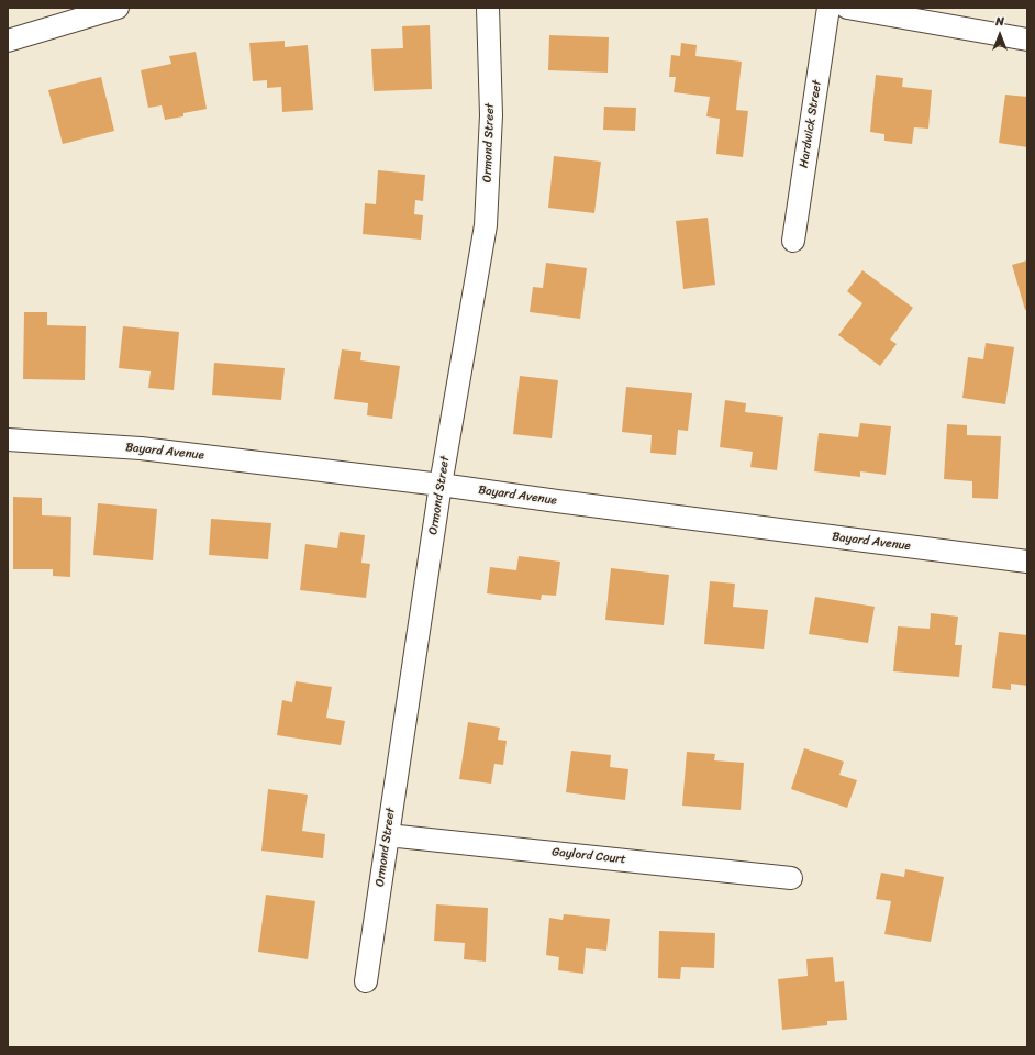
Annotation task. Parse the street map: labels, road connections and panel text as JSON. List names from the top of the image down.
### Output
{
  "streets": {
    "street": [
      "Hardwick Street",
      "Ormond Street",
      "Bayard Avenue",
      "Gaylord Court"
    ]
  },
  "crossings": [
    ["Ormond Street", "Bayard Avenue"],
    ["Ormond Street", "Gaylord Court"]
  ],
  "north": "top"
}
